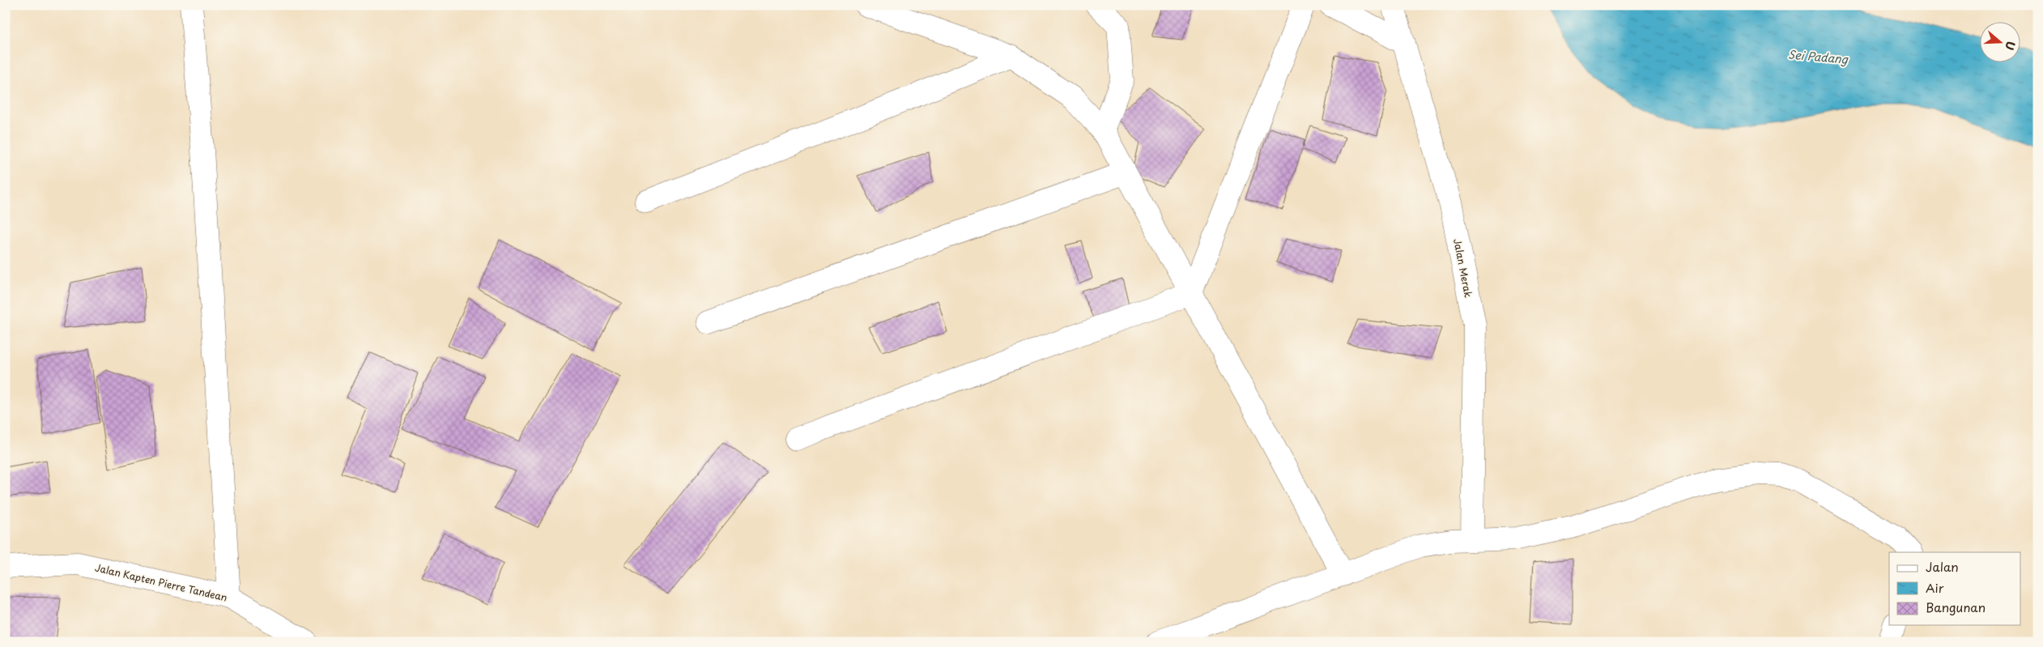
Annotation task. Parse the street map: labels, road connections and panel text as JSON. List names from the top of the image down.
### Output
{
  "streets": {
    "street": ["Jalan Merak", "Jalan Kapten Pierre Tandean"]
  },
  "water": ["Sei Padang"],
  "legend": ["Jalan", "Air", "Bangunan"],
  "north": "right"
}
